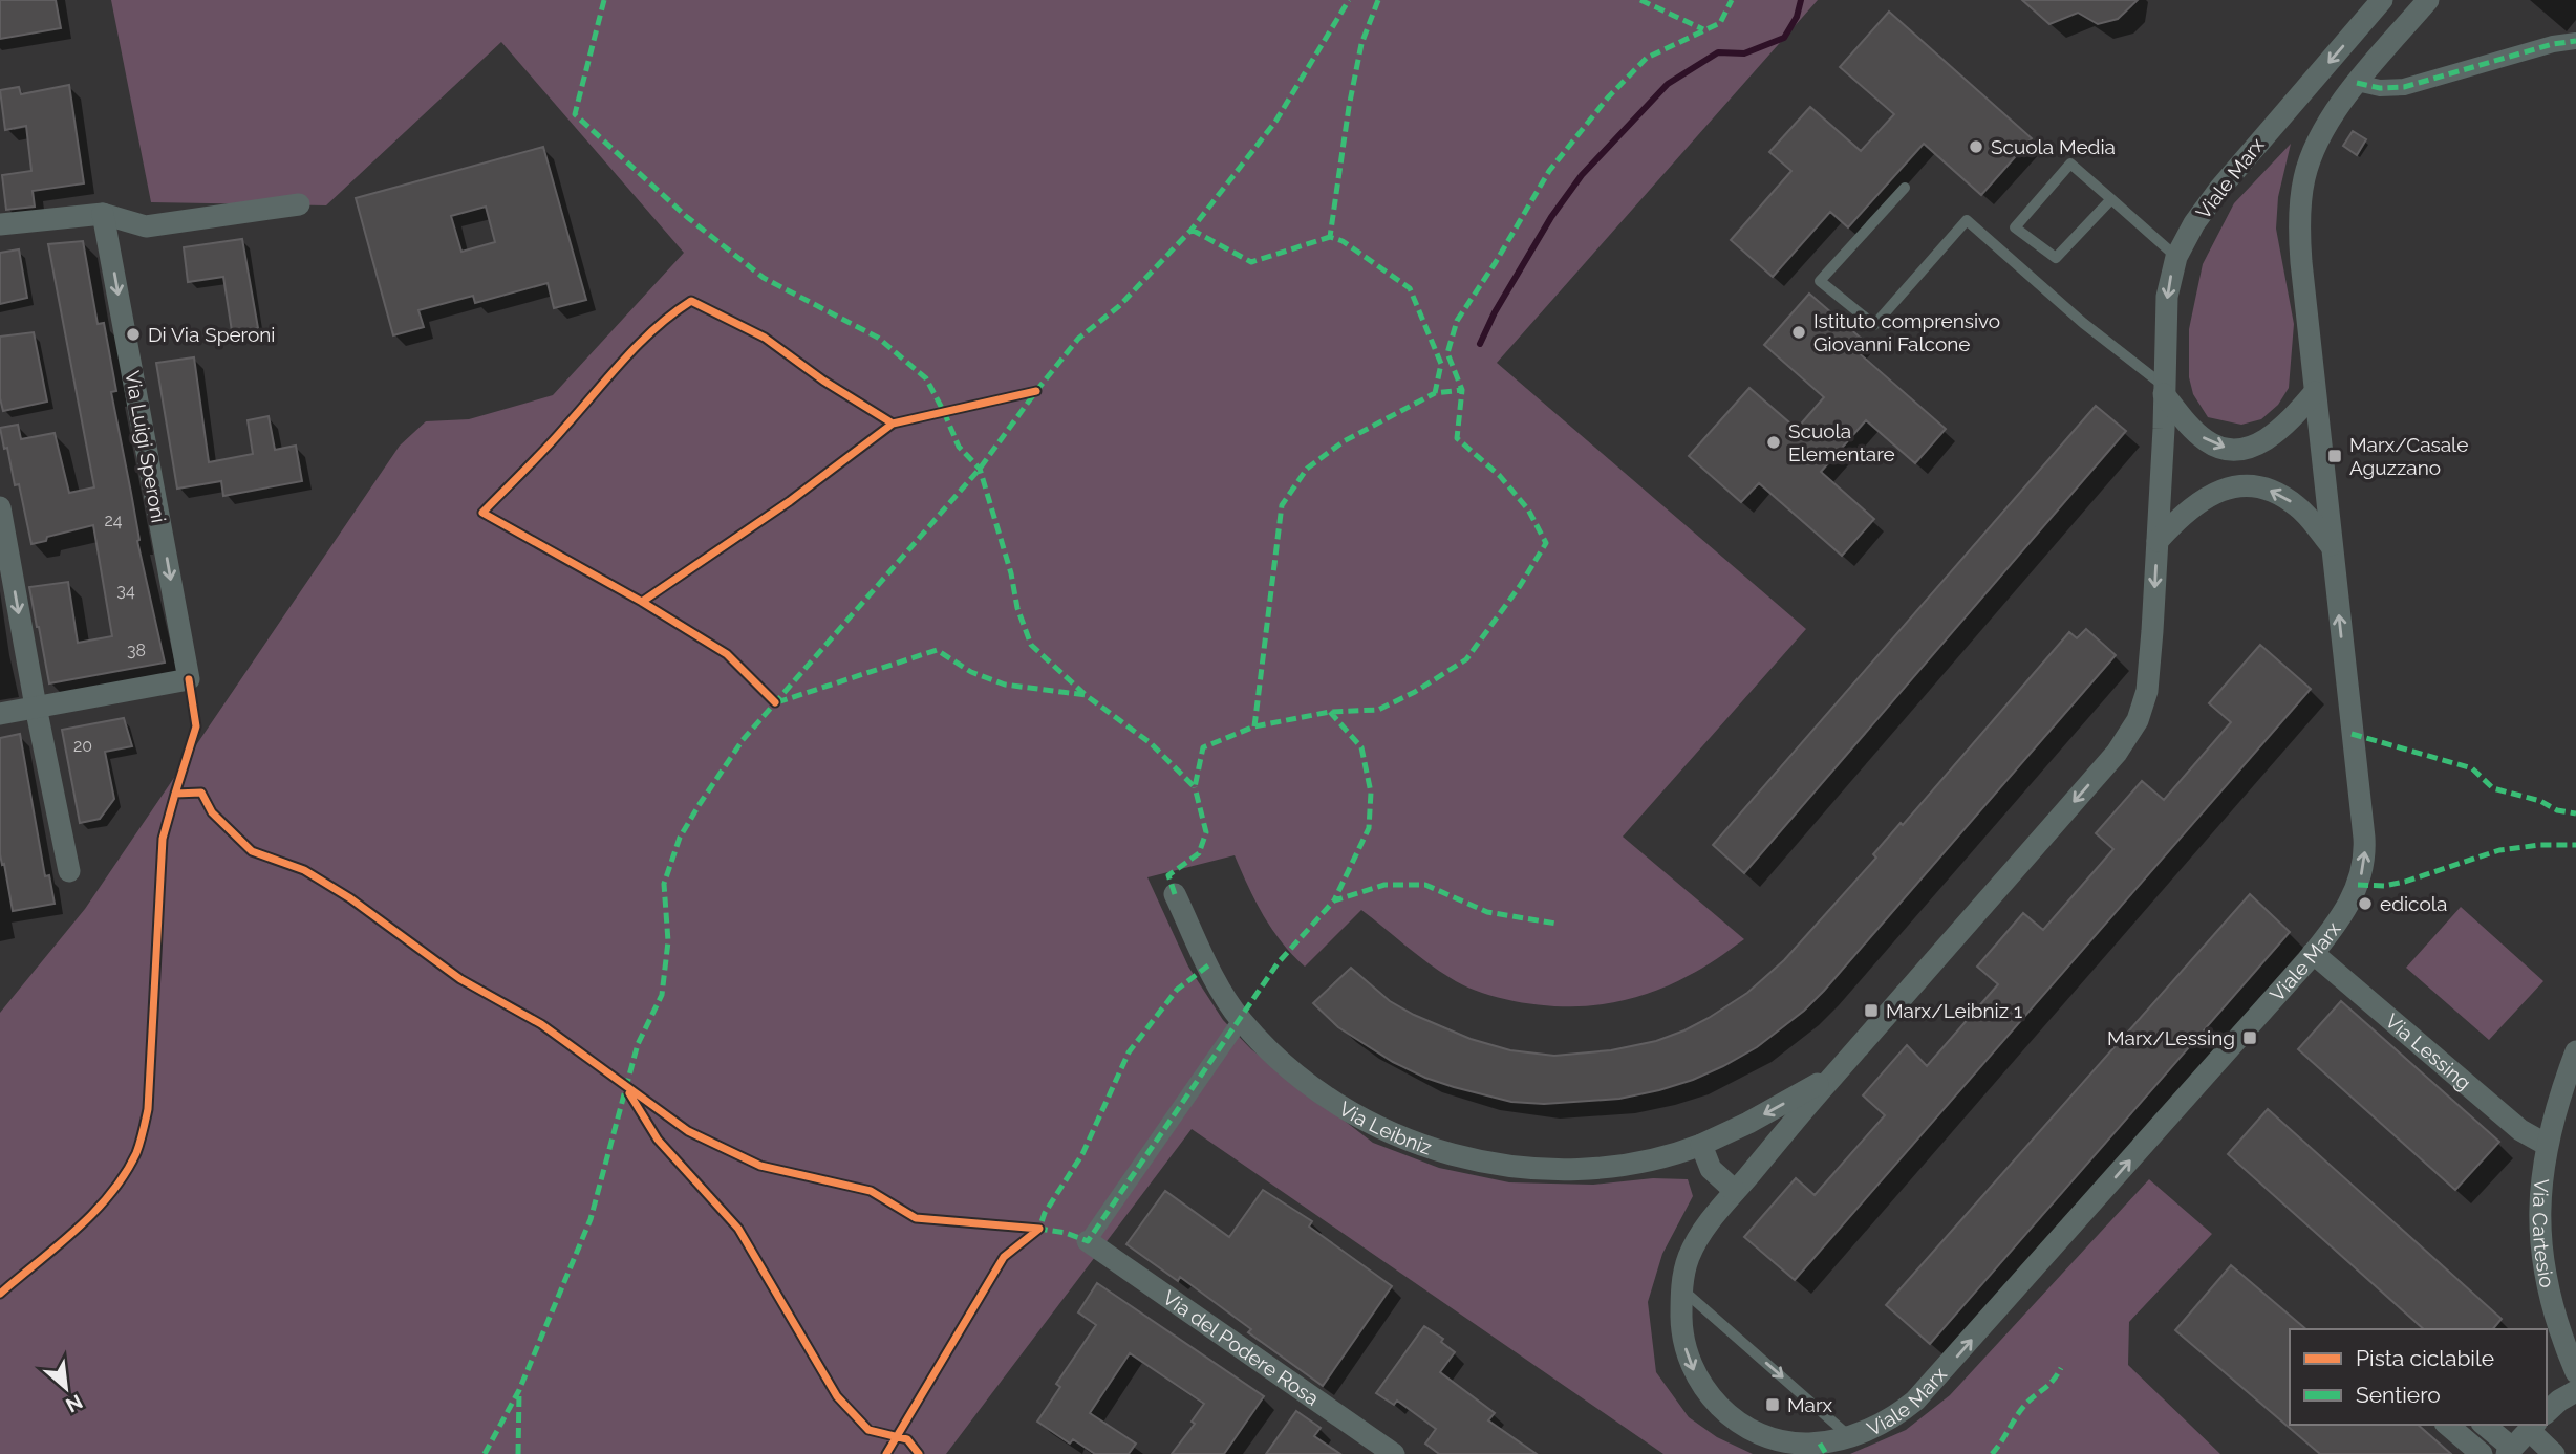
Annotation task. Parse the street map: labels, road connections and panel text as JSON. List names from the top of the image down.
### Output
{
  "streets": {
    "street": [
      "Viale Marx",
      "Via Luigi Speroni",
      "Via Lessing",
      "Via Leibniz",
      "Via Cartesio",
      "Via del Podere Rosa"
    ]
  },
  "crossings": [
    ["Viale Marx", "Via Lessing"],
    ["Viale Marx", "Via Leibniz"],
    ["Via Lessing", "Via Cartesio"]
  ],
  "places": {
    "other": [
      "Scuola Media",
      "Istituto comprensivo Giovanni Falcone",
      "Di Via Speroni",
      "Scuola Elementare",
      "edicola"
    ],
    "transit": [
      "Marx/Casale Aguzzano",
      "Marx/Leibniz 1",
      "Marx/Lessing",
      "Marx"
    ]
  },
  "house_numbers": [
    "24",
    "34",
    "38",
    "20"
  ],
  "legend": ["Pista ciclabile", "Sentiero"],
  "north": "bottom right"
}
